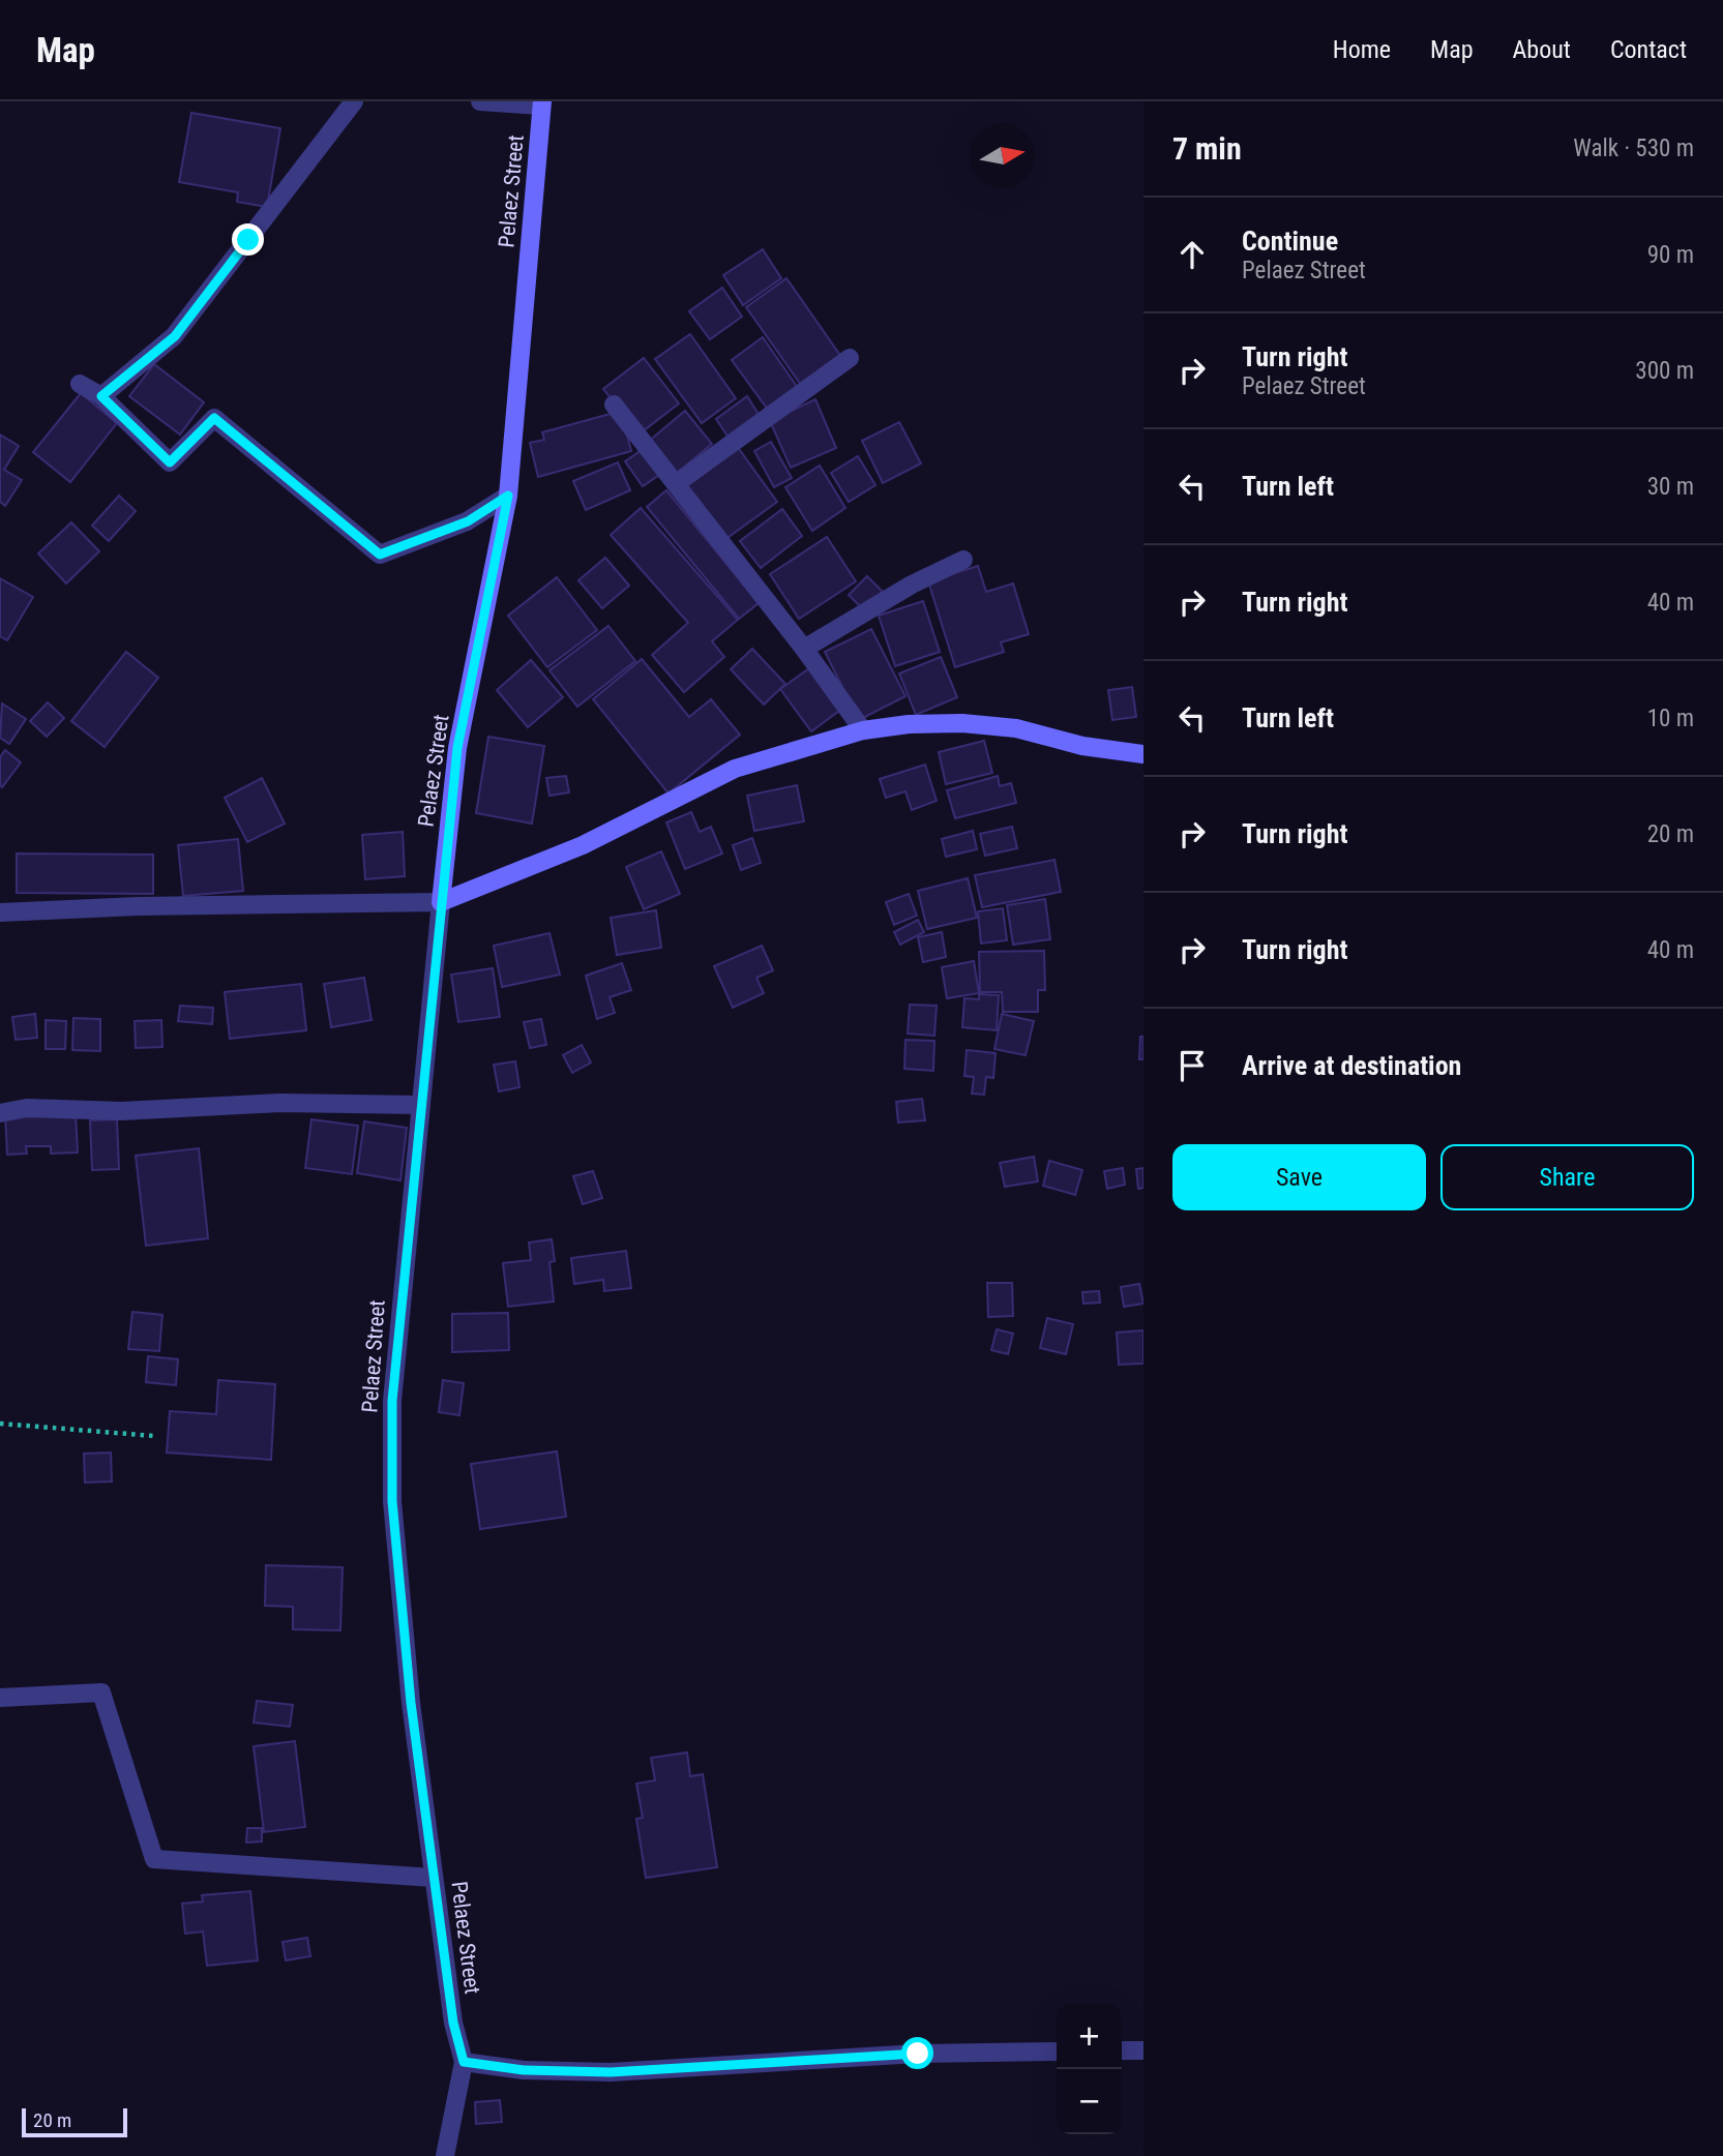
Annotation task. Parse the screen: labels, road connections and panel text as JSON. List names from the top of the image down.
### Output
{
  "streets": {
    "street": ["Pelaez Street"]
  },
  "scale_bar": "20 m",
  "north": "right",
  "page": {
    "header": "Map",
    "nav": [
      "Home",
      "Map",
      "About",
      "Contact"
    ],
    "heading": ["7 min", "Walk · 530 m"],
    "list": [
      ["Continue", "Pelaez Street", "90 m"],
      ["Turn right", "Pelaez Street", "300 m"],
      ["Turn left", "30 m"],
      ["Turn right", "40 m"],
      ["Turn left", "10 m"],
      ["Turn right", "20 m"],
      ["Turn right", "40 m"],
      "Arrive at destination"
    ],
    "buttons": ["Save", "Share"],
    "map_buttons": ["+", "−"],
    "scale": "20 m"
  }
}
